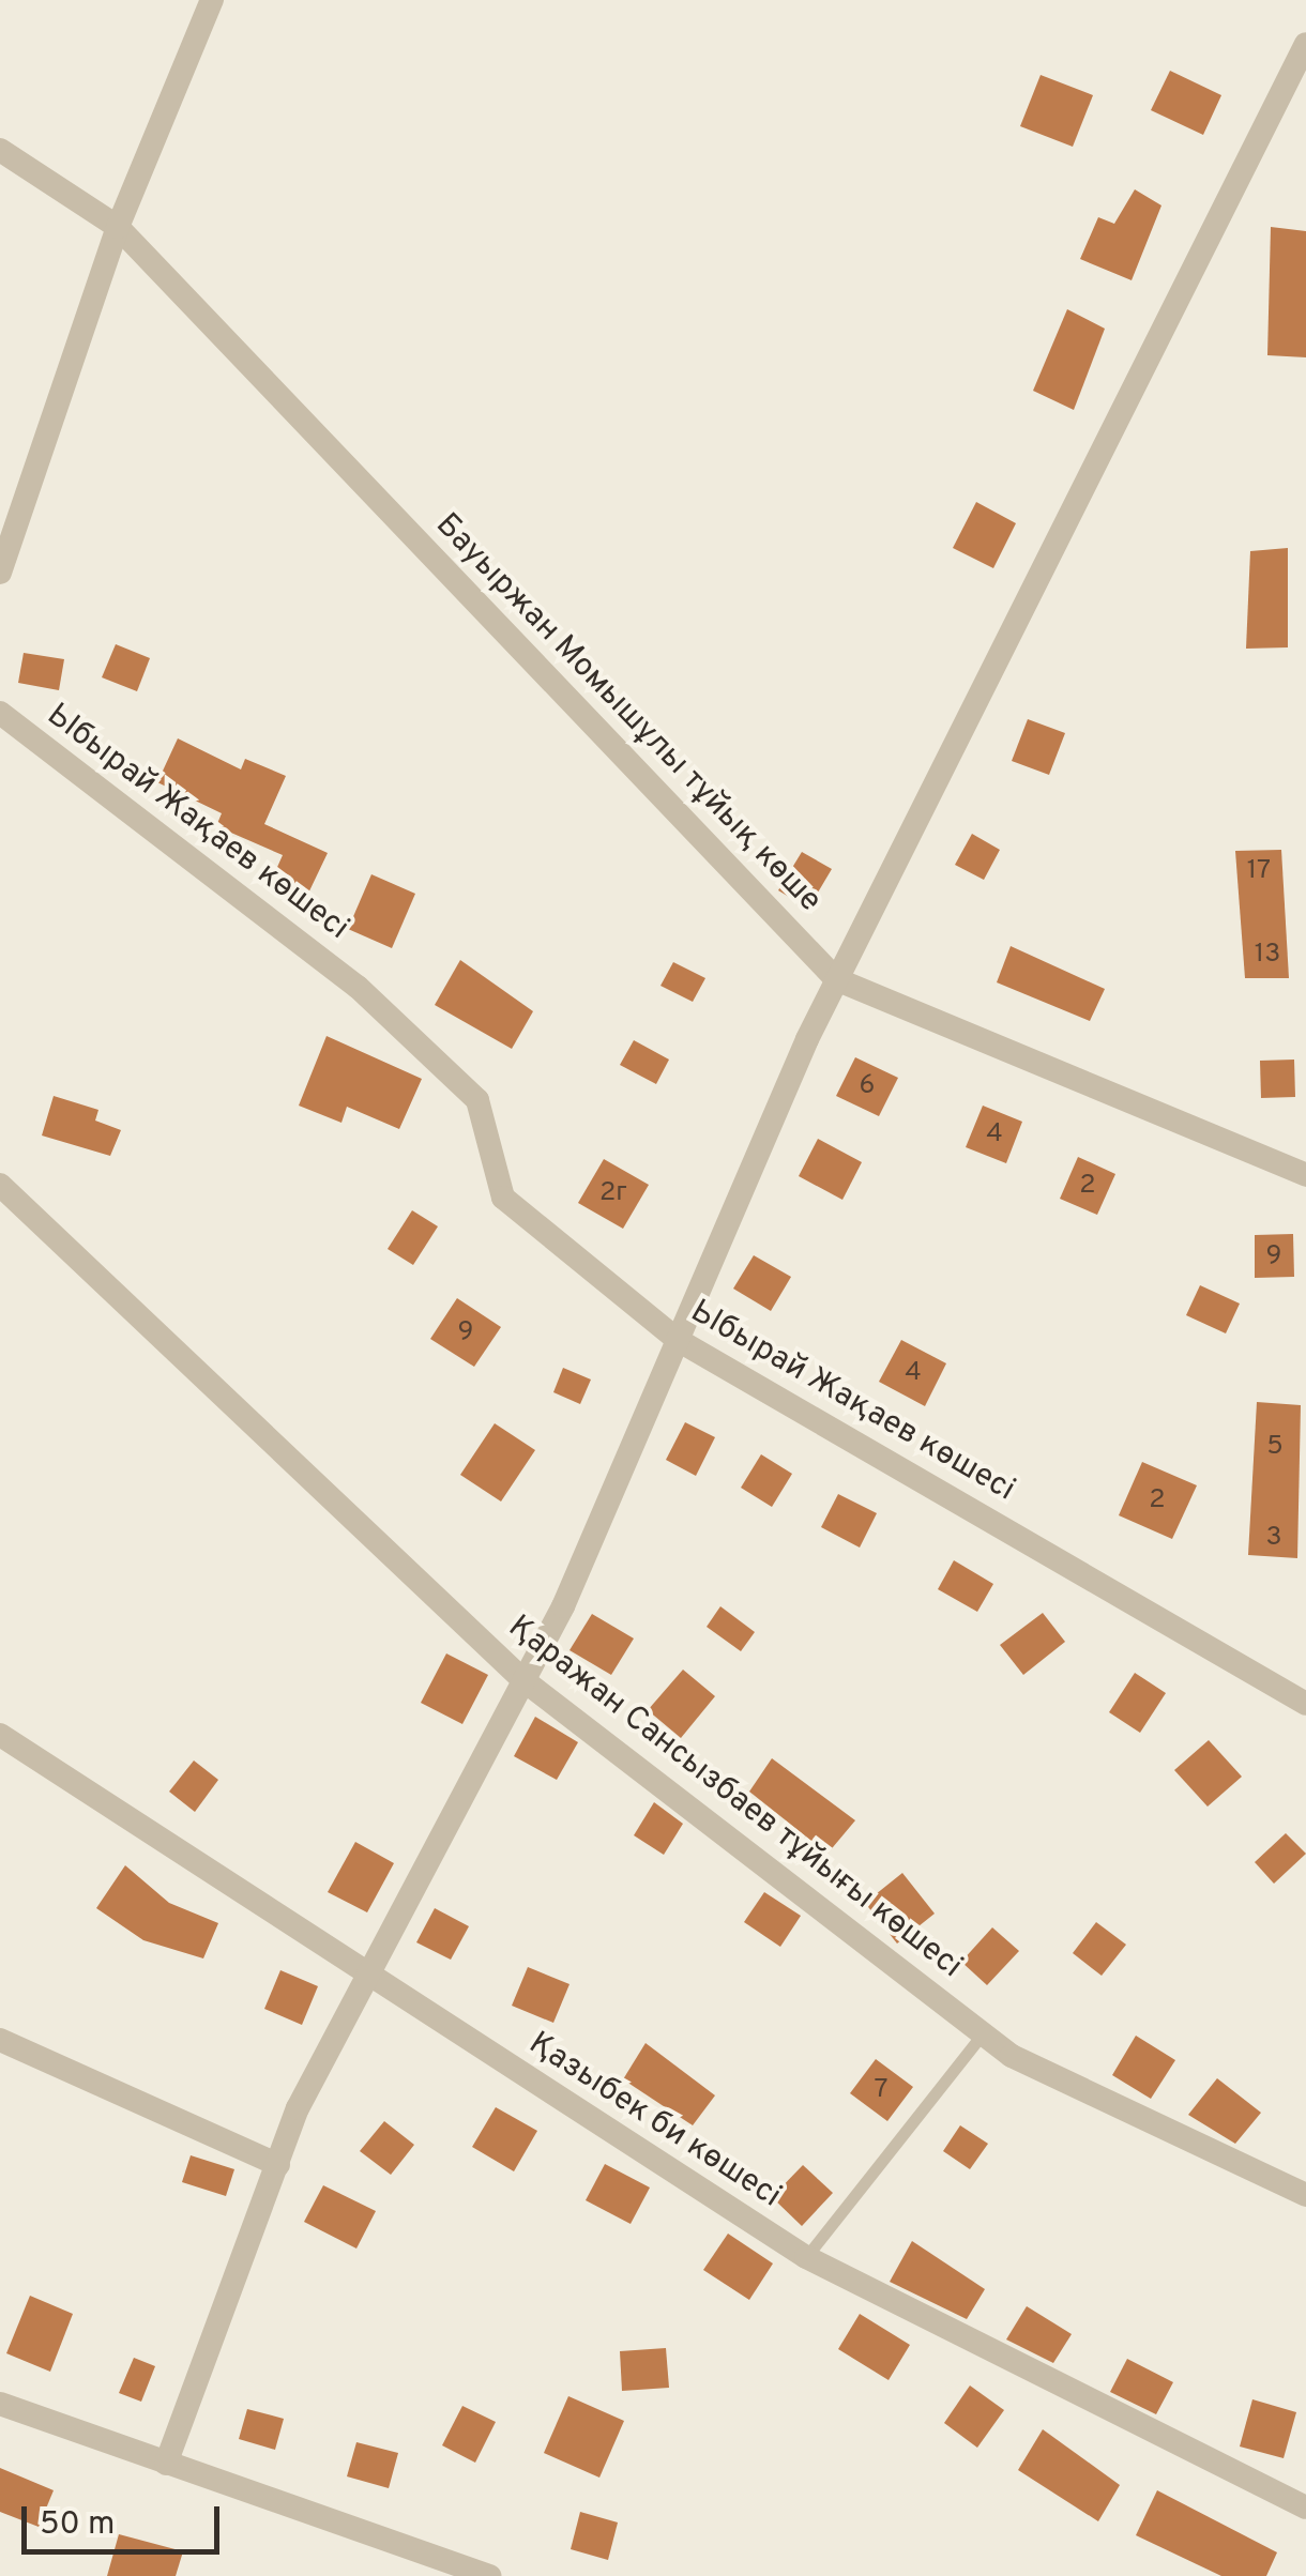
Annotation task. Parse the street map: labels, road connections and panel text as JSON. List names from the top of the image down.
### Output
{
  "streets": {
    "street": [
      "Бауыржан Момышұлы тұйық көше",
      "Ыбырай Жақаев көшесі",
      "Қаражан Сансызбаев тұйығы көшесі",
      "Қазыбек би көшесі"
    ]
  },
  "house_numbers": [
    "17",
    "13",
    "6",
    "4",
    "2",
    "2г",
    "9",
    "9",
    "4",
    "5",
    "2",
    "3",
    "7"
  ],
  "scale_bar": "50 m"
}
